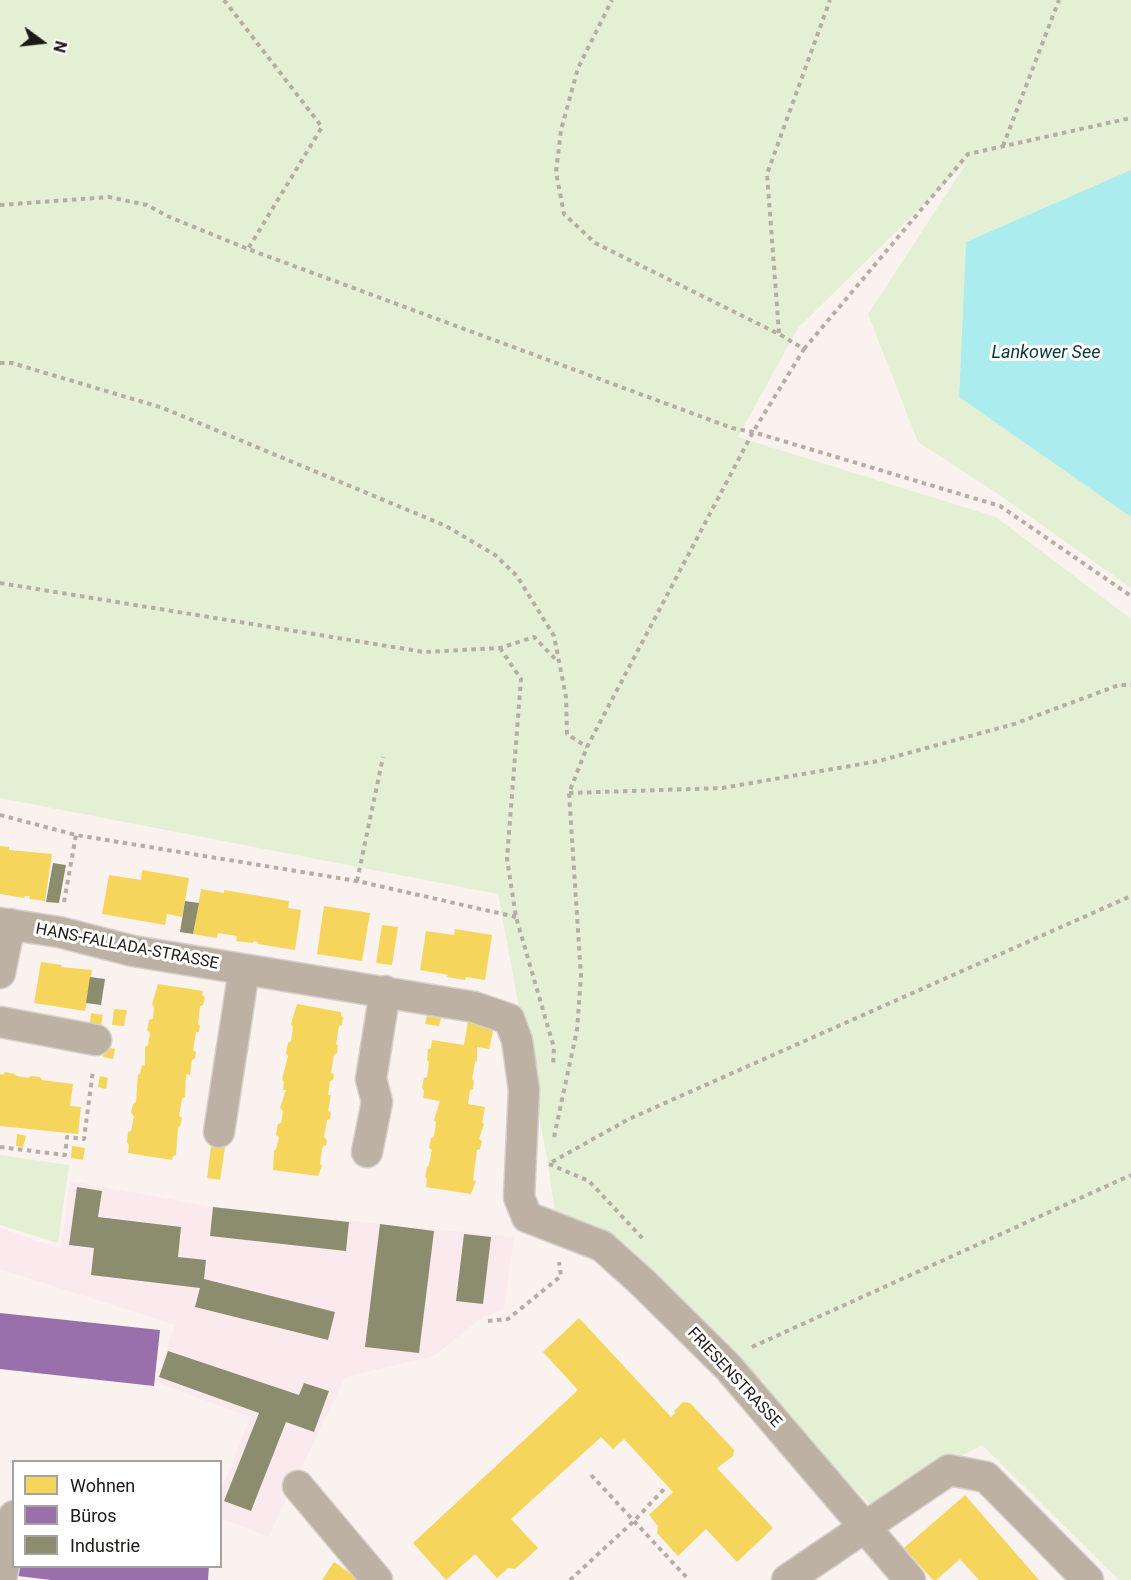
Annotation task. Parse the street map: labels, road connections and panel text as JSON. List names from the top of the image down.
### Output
{
  "streets": {
    "street": ["HANS-FALLADA-STRASSE", "FRIESENSTRASSE"]
  },
  "crossings": [
    ["HANS-FALLADA-STRASSE", "FRIESENSTRASSE"]
  ],
  "water": ["Lankower See"],
  "legend": ["Wohnen", "Büros", "Industrie"],
  "north": "right"
}
